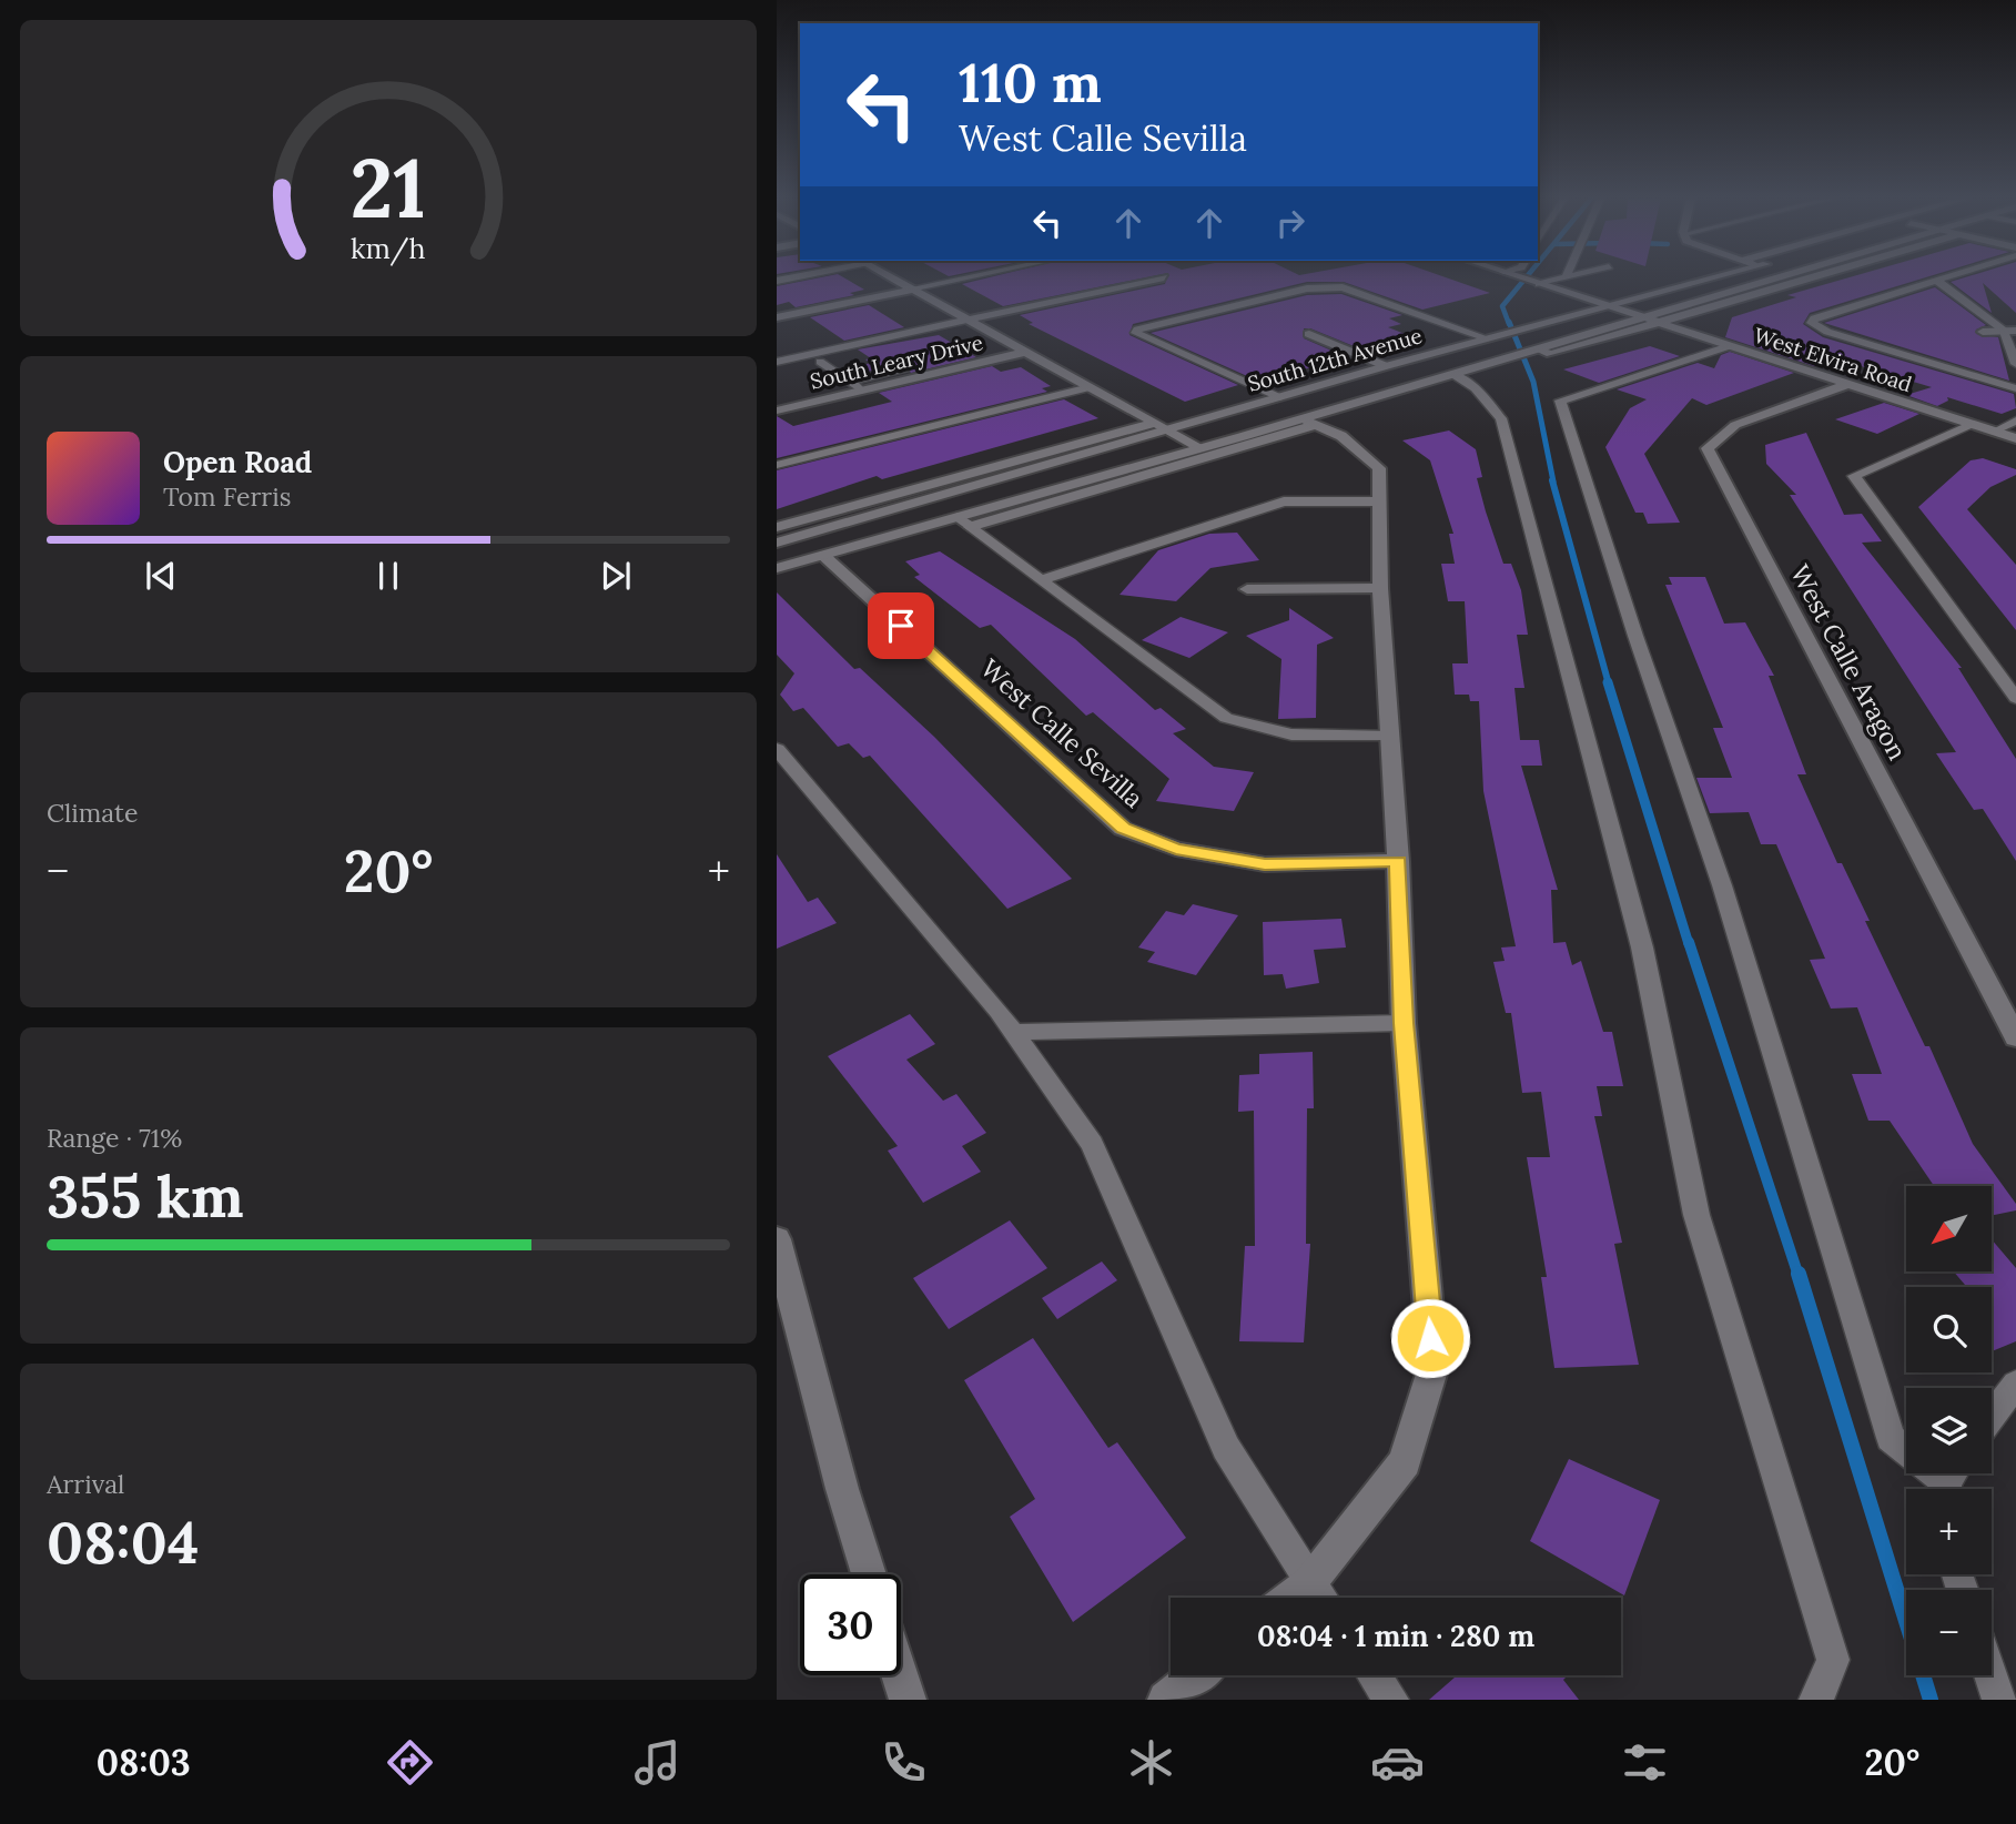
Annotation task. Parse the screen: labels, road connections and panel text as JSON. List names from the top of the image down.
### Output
{
  "streets": {
    "street": [
      "South 12th Avenue",
      "West Elvira Road",
      "South Leary Drive",
      "West Calle Aragon",
      "West Calle Sevilla"
    ]
  },
  "crossings": [
    ["South 12th Avenue", "West Elvira Road"],
    ["South 12th Avenue", "West Calle Sevilla"],
    ["West Elvira Road", "West Calle Aragon"]
  ],
  "north": "bottom left",
  "page": {
    "turn": ["110 m", "West Calle Sevilla"],
    "song": ["Open Road", "Tom Ferris"],
    "tile": [
      "Climate",
      ["Range · 71%", "355 km"],
      ["Arrival", "08:04"]
    ],
    "heat": ["−", "20°", "+"],
    "map_buttons": ["+", "−"],
    "limit": "30",
    "trip": "08:04 · 1 min · 280 m",
    "tabs": ["08:03", "20°"],
    "gauge": ["21", "km/h"]
  }
}
